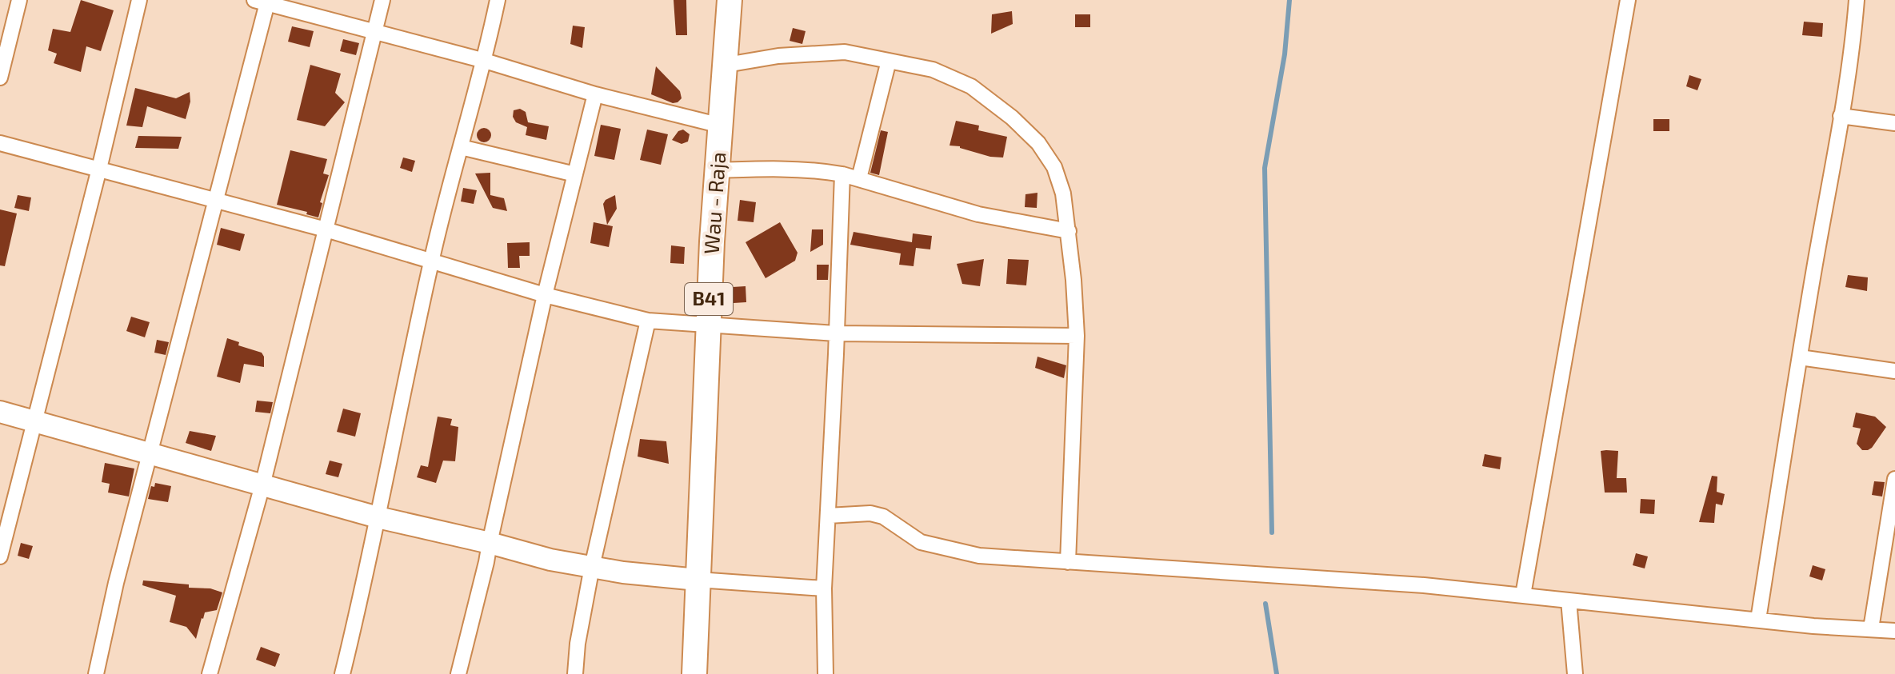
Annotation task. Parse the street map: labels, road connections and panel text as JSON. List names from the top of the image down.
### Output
{
  "streets": {
    "main road": ["Wau - Raja", "B41"]
  }
}
